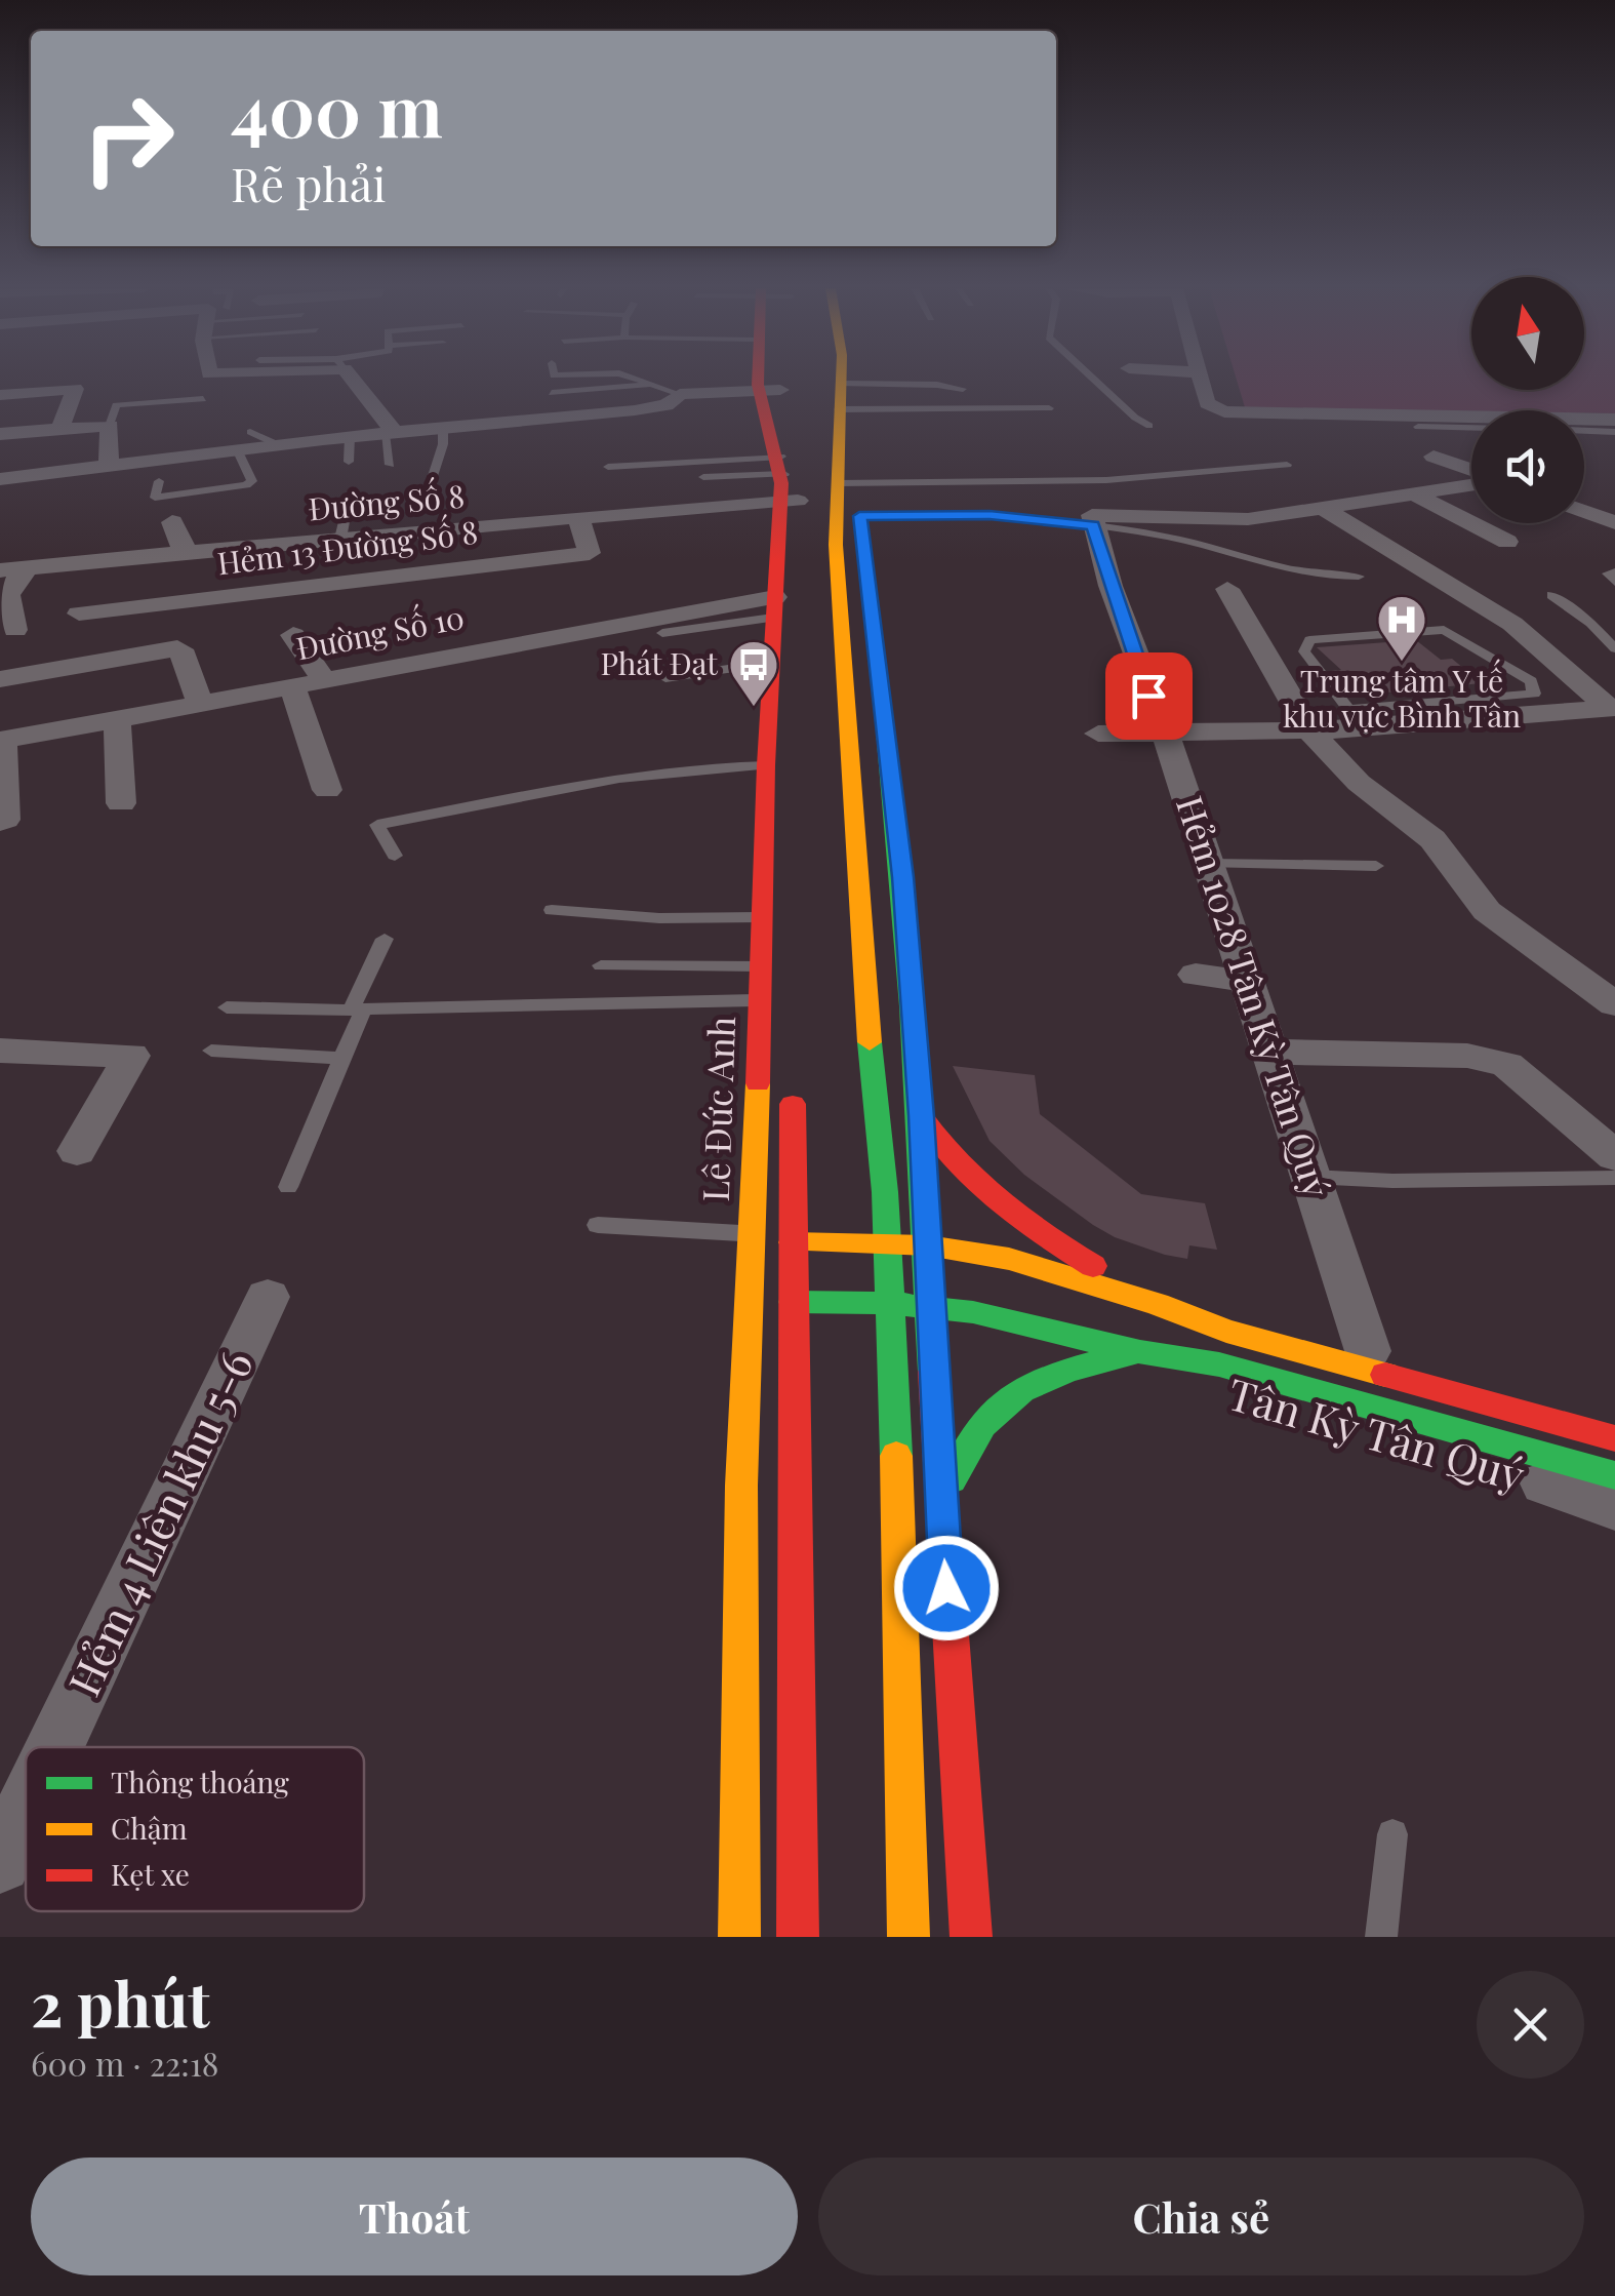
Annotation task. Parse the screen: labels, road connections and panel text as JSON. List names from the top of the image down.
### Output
{
  "streets": {
    "main road": ["Lê Đức Anh", "Tân Kỳ Tân Quý"],
    "street": [
      "Đường Số 8",
      "Hẻm 13 Đường Số 8",
      "Đường Số 10",
      "Hẻm 1028 Tân Kỳ Tân Quý",
      "Hẻm 4 Liên khu 5-6"
    ]
  },
  "crossings": [
    ["Đường Số 8", "Hẻm 13 Đường Số 8"],
    ["Đường Số 8", "Lê Đức Anh"],
    ["Đường Số 10", "Lê Đức Anh"],
    ["Hẻm 1028 Tân Kỳ Tân Quý", "Tân Kỳ Tân Quý"],
    ["Lê Đức Anh", "Tân Kỳ Tân Quý"]
  ],
  "places": {
    "hospital": ["Trung tâm Y tế khu vực Bình Tân"],
    "bus stop": ["Phát Đạt"]
  },
  "legend": ["Thông thoáng", "Chậm", "Kẹt xe"],
  "north": "top",
  "page": {
    "turn": ["400 m", "Rẽ phải"],
    "heading": ["2 phút", "600 m · 22:18"],
    "buttons": ["Thoát", "Chia sẻ"]
  }
}
